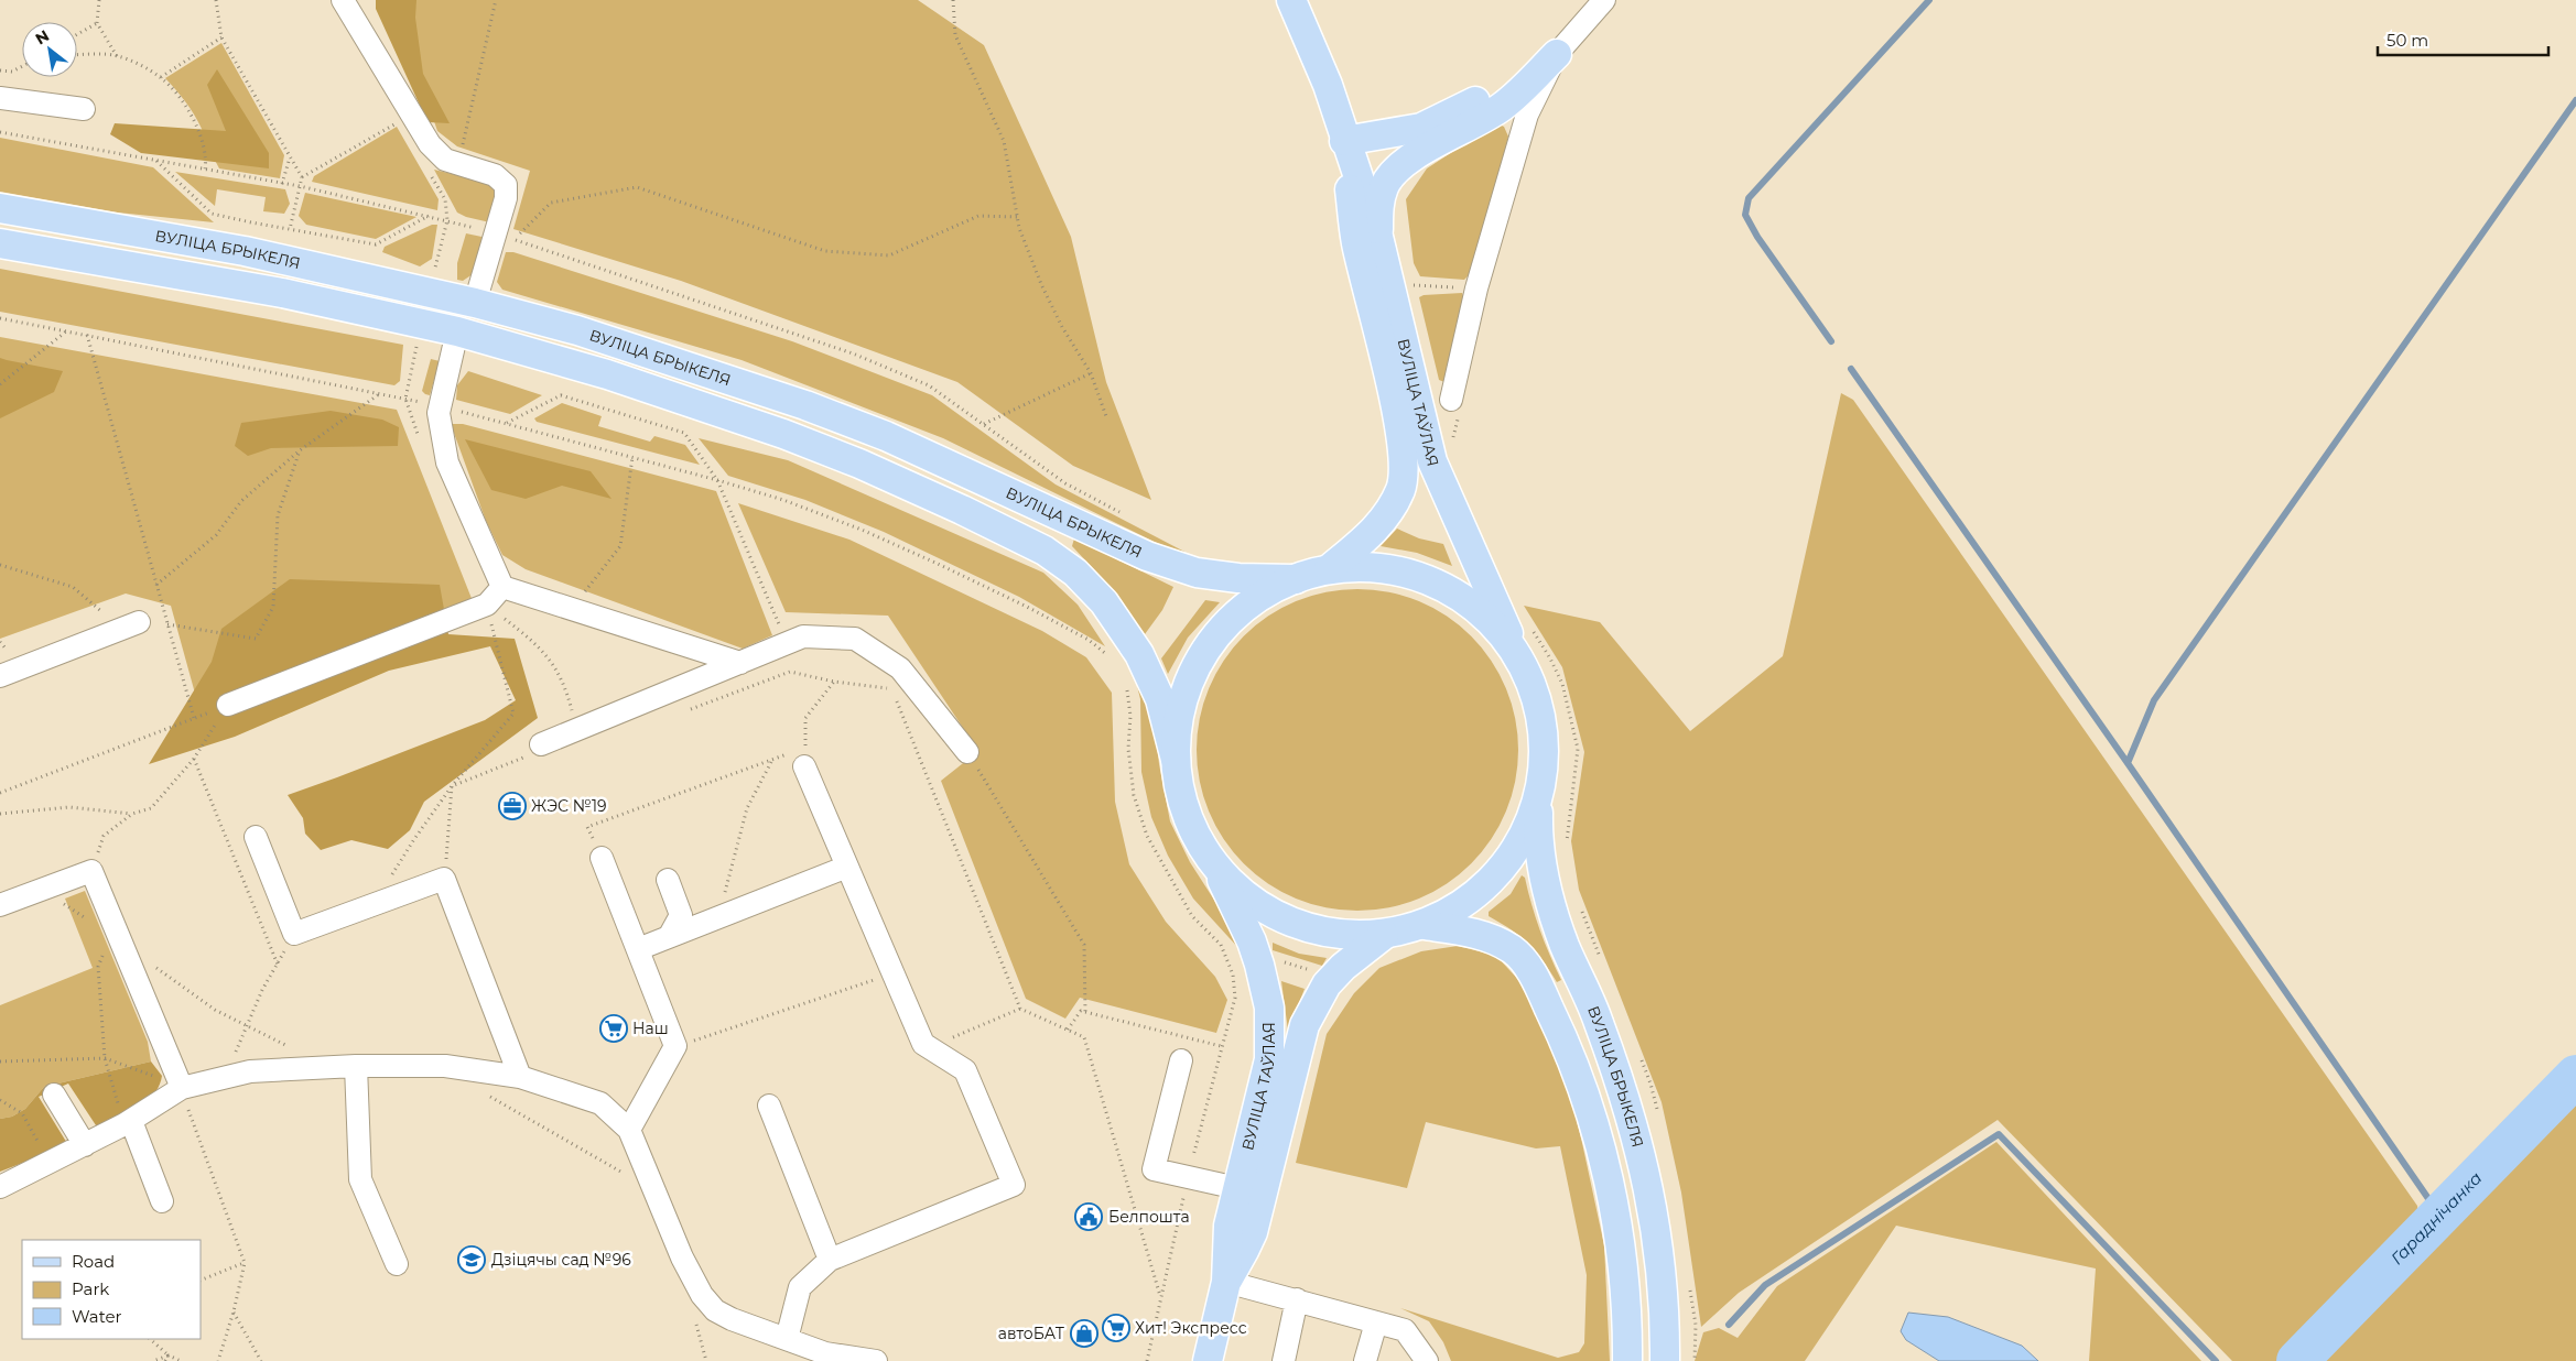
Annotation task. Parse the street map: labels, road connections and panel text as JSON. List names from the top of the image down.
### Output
{
  "streets": {
    "main road": ["ВУЛІЦА БРЫКЕЛЯ", "ВУЛІЦА ТАЎЛАЯ"]
  },
  "water": ["Гараднічанка"],
  "places": {
    "office": ["ЖЭС №19"],
    "supermarket": ["Наш", "Хит! Экспресс"],
    "public building": ["Белпошта"],
    "school or university": ["Дзіцячы сад №96"],
    "shop": ["автоБАТ"]
  },
  "legend": ["Road", "Park", "Water"],
  "scale_bar": "50 m",
  "north": "top left"
}
